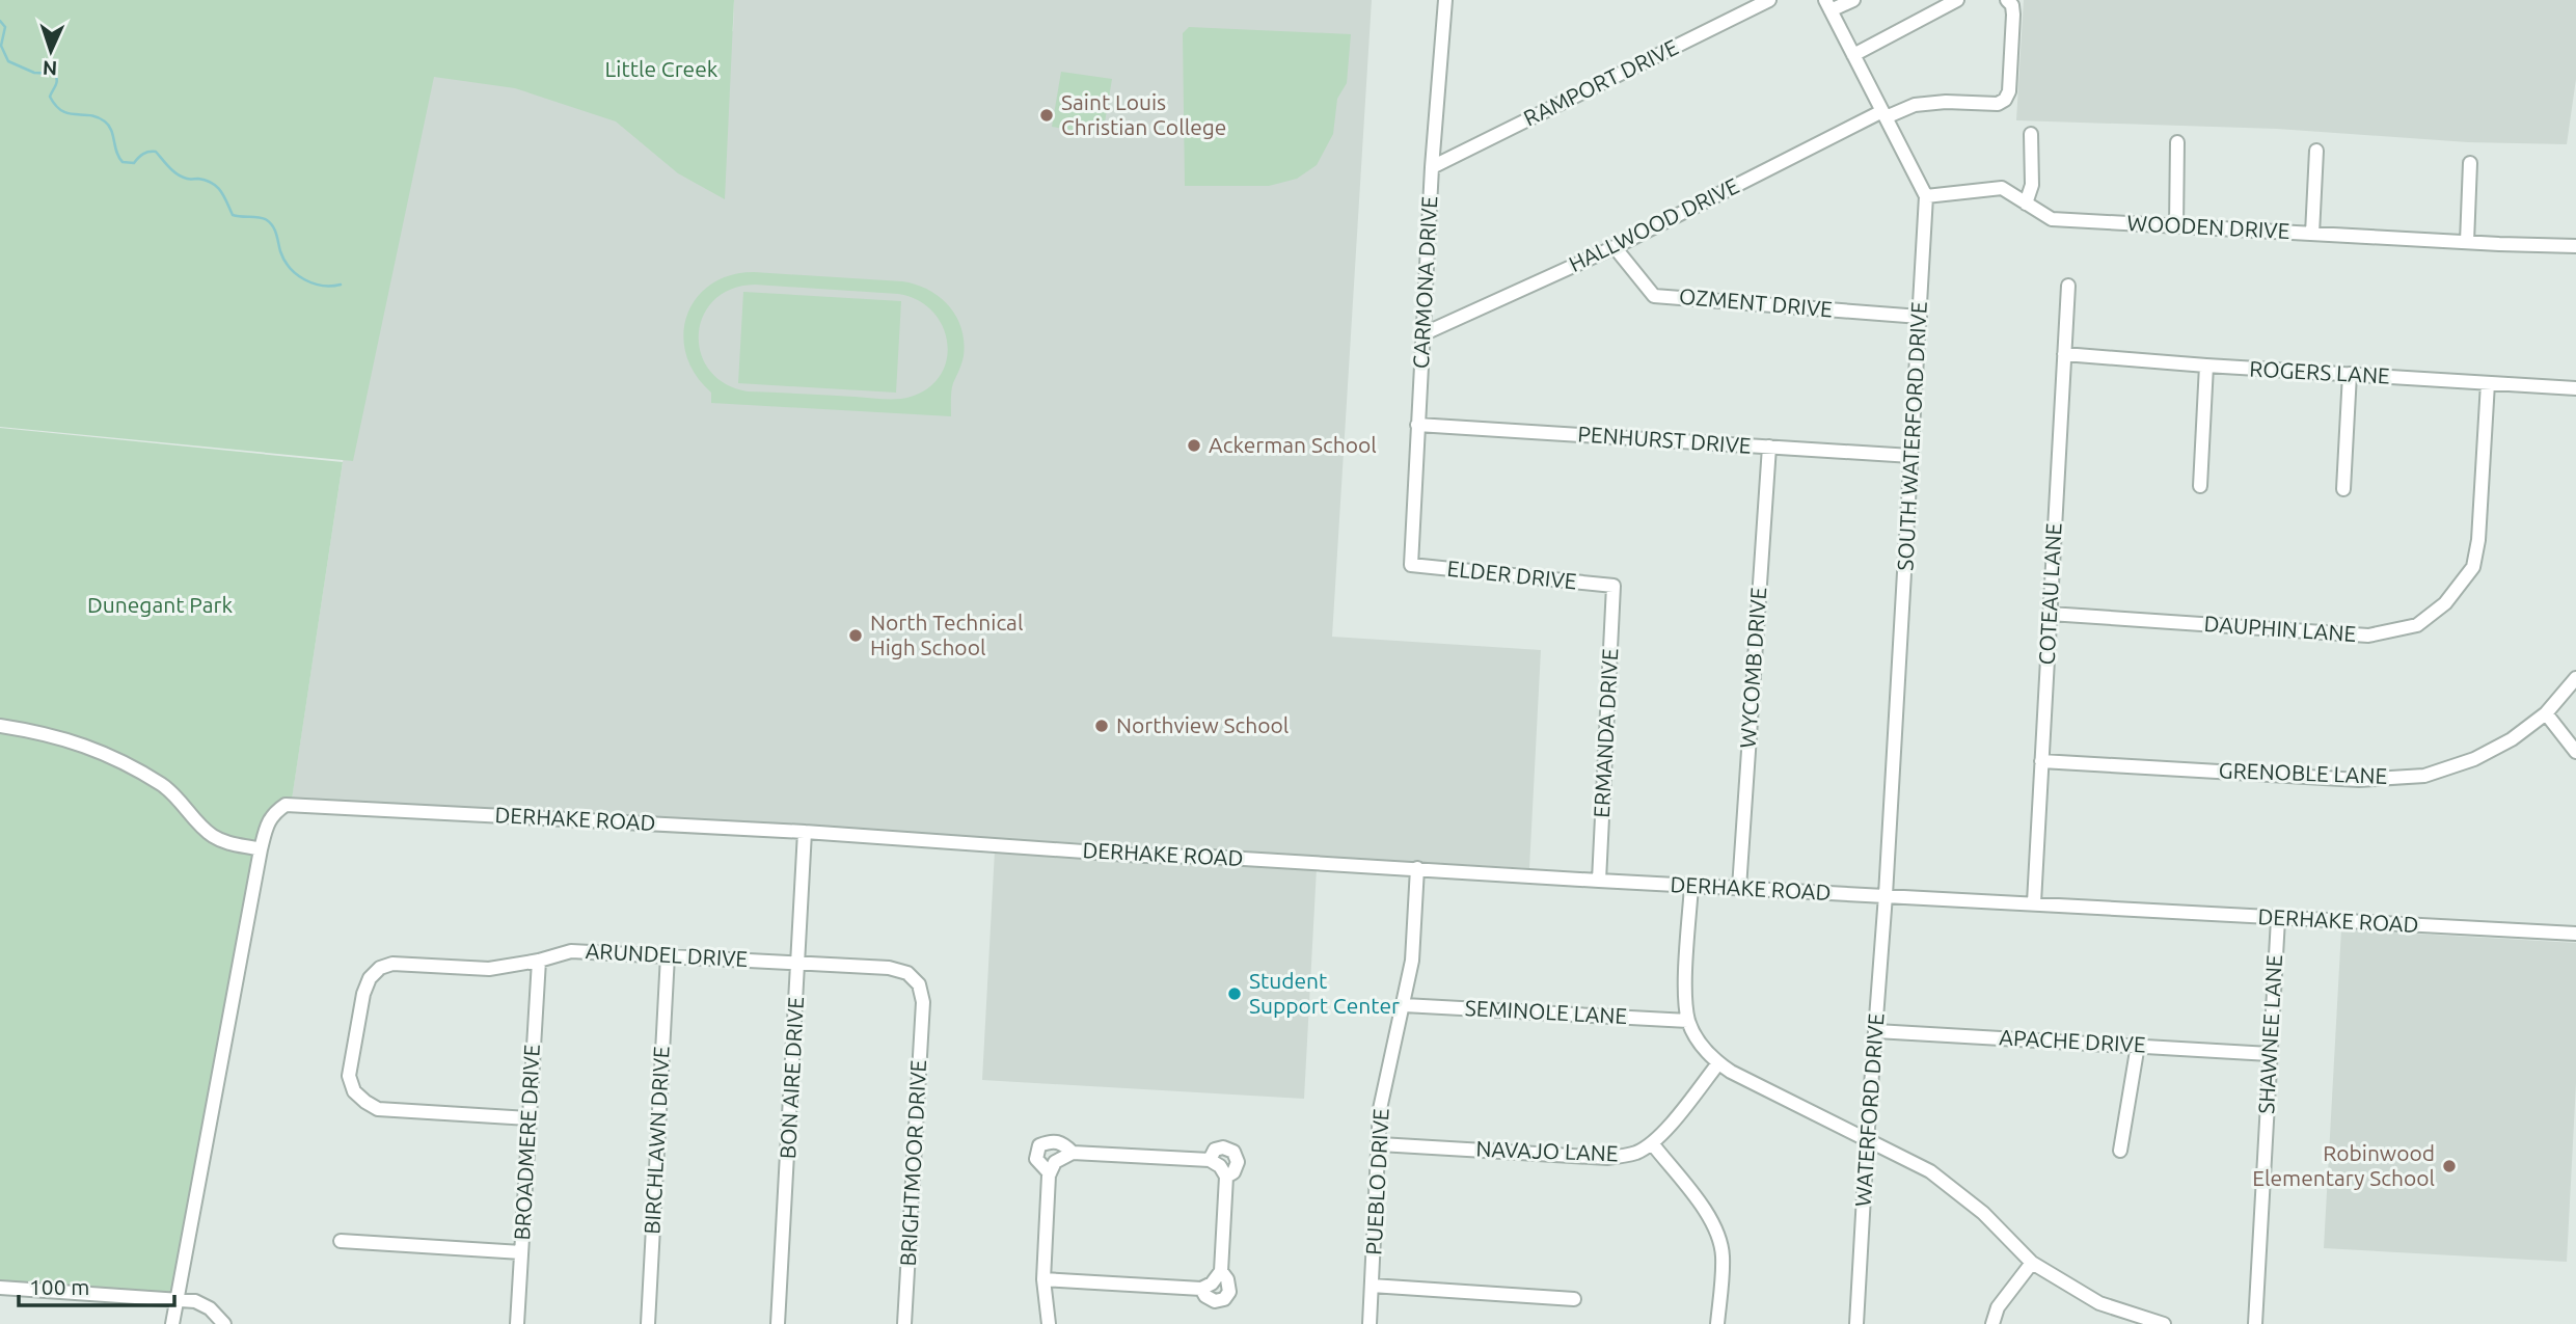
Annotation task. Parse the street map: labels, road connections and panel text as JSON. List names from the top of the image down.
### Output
{
  "streets": {
    "street": [
      "RAMPORT DRIVE",
      "HALLWOOD DRIVE",
      "WOODEN DRIVE",
      "CARMONA DRIVE",
      "OZMENT DRIVE",
      "ROGERS LANE",
      "SOUTH WATERFORD DRIVE",
      "PENHURST DRIVE",
      "ELDER DRIVE",
      "COTEAU LANE",
      "DAUPHIN LANE",
      "WYCOMB DRIVE",
      "ERMANDA DRIVE",
      "GRENOBLE LANE",
      "DERHAKE ROAD",
      "ARUNDEL DRIVE",
      "SEMINOLE LANE",
      "SHAWNEE LANE",
      "APACHE DRIVE",
      "BON AIRE DRIVE",
      "WATERFORD DRIVE",
      "BIRCHLAWN DRIVE",
      "BROADMERE DRIVE",
      "NAVAJO LANE",
      "BRIGHTMOOR DRIVE",
      "PUEBLO DRIVE"
    ]
  },
  "crossings": [
    ["RAMPORT DRIVE", "CARMONA DRIVE"],
    ["HALLWOOD DRIVE", "CARMONA DRIVE"],
    ["HALLWOOD DRIVE", "OZMENT DRIVE"],
    ["WOODEN DRIVE", "SOUTH WATERFORD DRIVE"],
    ["CARMONA DRIVE", "PENHURST DRIVE"],
    ["CARMONA DRIVE", "ELDER DRIVE"],
    ["OZMENT DRIVE", "SOUTH WATERFORD DRIVE"],
    ["ROGERS LANE", "COTEAU LANE"],
    ["ROGERS LANE", "DAUPHIN LANE"],
    ["SOUTH WATERFORD DRIVE", "PENHURST DRIVE"],
    ["SOUTH WATERFORD DRIVE", "DERHAKE ROAD"],
    ["SOUTH WATERFORD DRIVE", "WATERFORD DRIVE"],
    ["PENHURST DRIVE", "WYCOMB DRIVE"],
    ["ELDER DRIVE", "ERMANDA DRIVE"],
    ["COTEAU LANE", "DAUPHIN LANE"],
    ["COTEAU LANE", "GRENOBLE LANE"],
    ["COTEAU LANE", "DERHAKE ROAD"],
    ["WYCOMB DRIVE", "DERHAKE ROAD"],
    ["ERMANDA DRIVE", "DERHAKE ROAD"],
    ["DERHAKE ROAD", "SHAWNEE LANE"],
    ["DERHAKE ROAD", "BON AIRE DRIVE"],
    ["DERHAKE ROAD", "WATERFORD DRIVE"],
    ["DERHAKE ROAD", "PUEBLO DRIVE"],
    ["ARUNDEL DRIVE", "BON AIRE DRIVE"],
    ["ARUNDEL DRIVE", "BIRCHLAWN DRIVE"],
    ["ARUNDEL DRIVE", "BROADMERE DRIVE"],
    ["ARUNDEL DRIVE", "BRIGHTMOOR DRIVE"],
    ["SEMINOLE LANE", "PUEBLO DRIVE"],
    ["SHAWNEE LANE", "APACHE DRIVE"],
    ["APACHE DRIVE", "WATERFORD DRIVE"],
    ["NAVAJO LANE", "PUEBLO DRIVE"]
  ],
  "parks": ["Little Creek", "Dunegant Park"],
  "places": [
    "Saint Louis Christian College",
    "Ackerman School",
    "North Technical High School",
    "Northview School",
    "Student Support Center",
    "Robinwood Elementary School"
  ],
  "scale_bar": "100 m",
  "north": "bottom"
}
